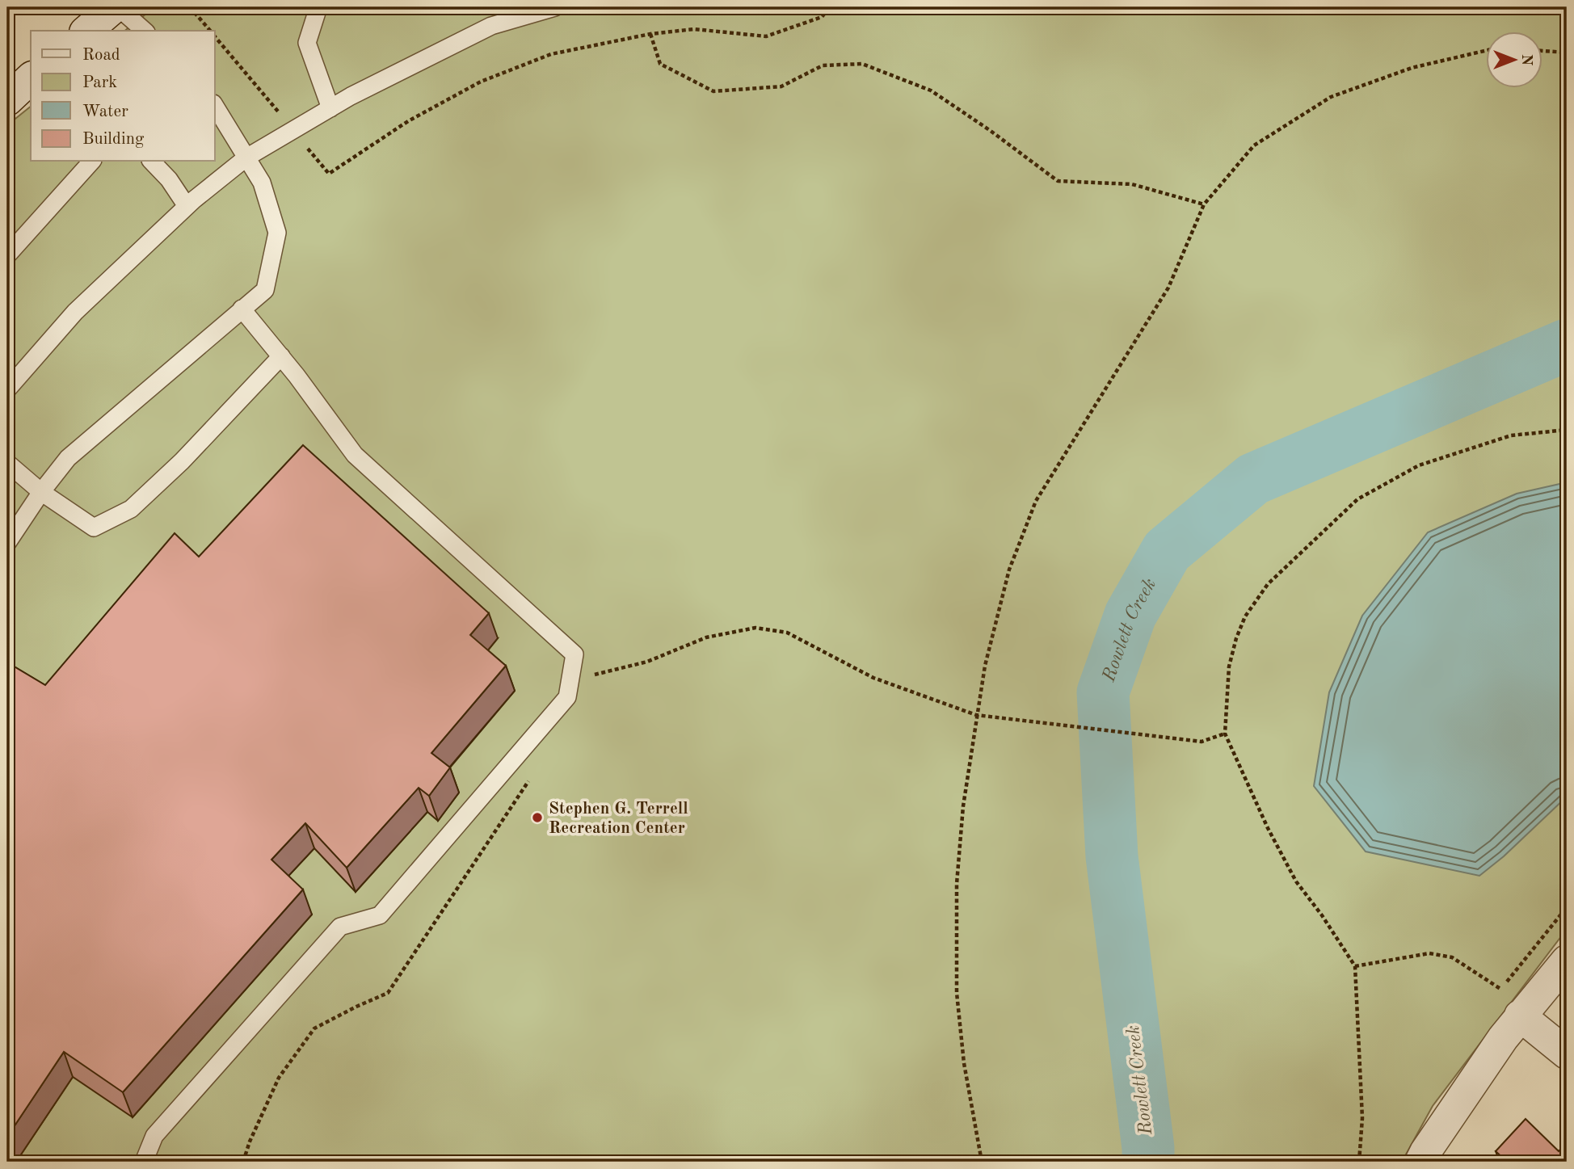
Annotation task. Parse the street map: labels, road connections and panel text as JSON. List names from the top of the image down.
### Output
{
  "water": ["Rowlett Creek"],
  "places": ["Stephen G. Terrell Recreation Center"],
  "legend": [
    "Road",
    "Park",
    "Water",
    "Building"
  ],
  "north": "right"
}
